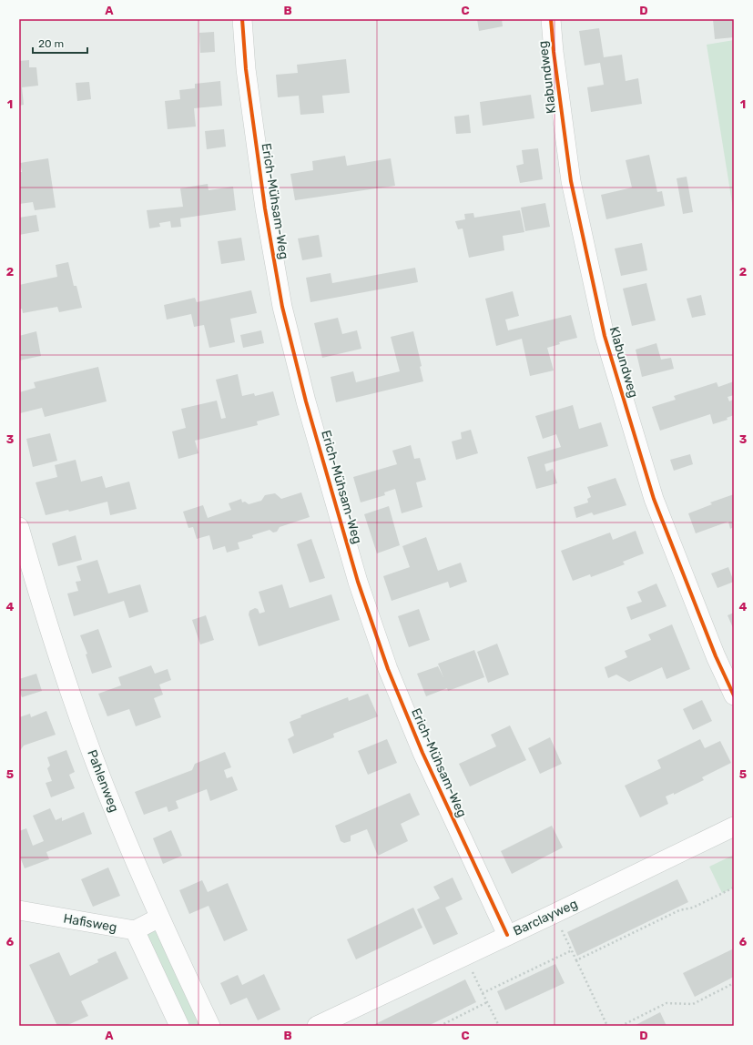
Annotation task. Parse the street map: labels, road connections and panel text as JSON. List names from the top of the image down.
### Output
{
  "streets": {
    "street": [
      "Klabundweg",
      "Erich-Mühsam-Weg",
      "Pahlenweg",
      "Barclayweg",
      "Hafisweg"
    ]
  },
  "crossings": [
    ["Erich-Mühsam-Weg", "Barclayweg"],
    ["Pahlenweg", "Hafisweg"]
  ],
  "scale_bar": "20 m",
  "grid": {
    "columns": [
      "A",
      "B",
      "C",
      "D"
    ],
    "rows": [
      "1",
      "2",
      "3",
      "4",
      "5",
      "6"
    ]
  }
}
